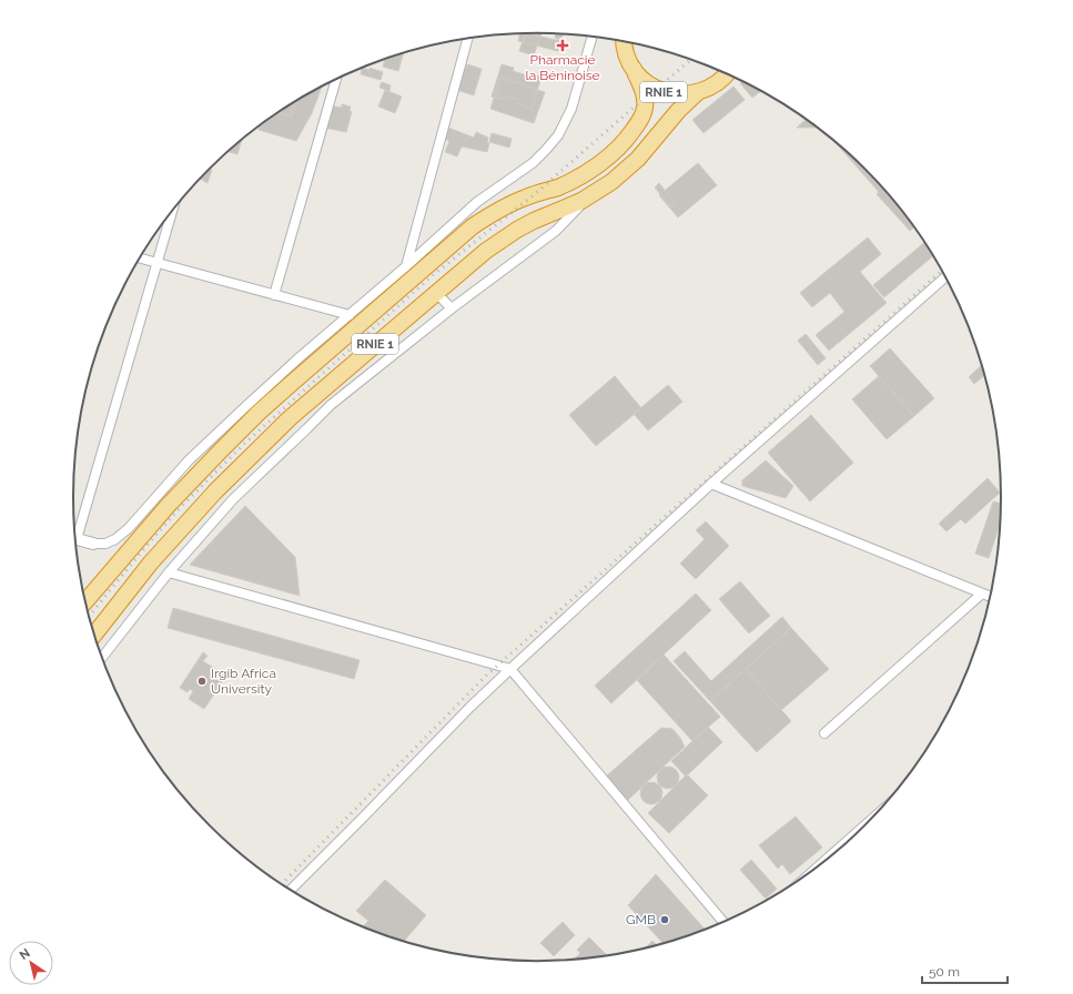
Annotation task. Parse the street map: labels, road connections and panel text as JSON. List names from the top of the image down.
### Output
{
  "streets": {
    "highway": ["RNIE 1"]
  },
  "places": {
    "health": ["Pharmacie la Béninoise"],
    "other": ["Irgib Africa University", "GMB"]
  },
  "scale_bar": "50 m",
  "north": "top left"
}
